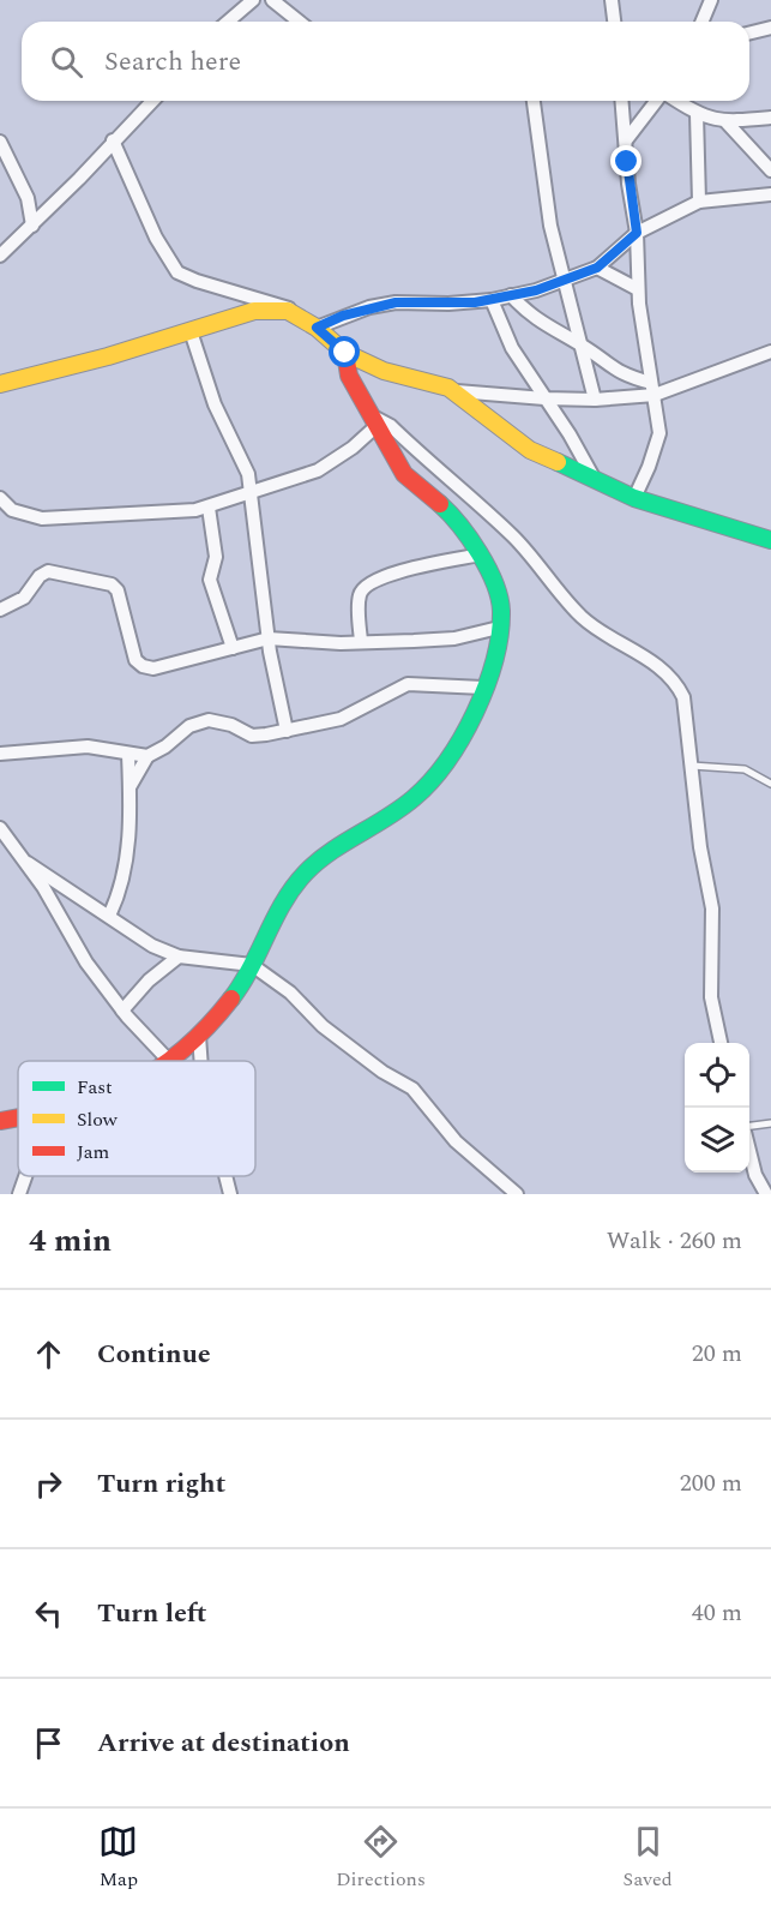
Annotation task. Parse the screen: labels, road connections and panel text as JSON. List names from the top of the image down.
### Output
{
  "legend": ["Fast", "Slow", "Jam"],
  "page": {
    "search": "Search here",
    "heading": ["4 min", "Walk · 260 m"],
    "list": [
      ["Continue", "20 m"],
      ["Turn right", "200 m"],
      ["Turn left", "40 m"],
      "Arrive at destination"
    ],
    "nav": ["Map", "Directions", "Saved"]
  }
}
